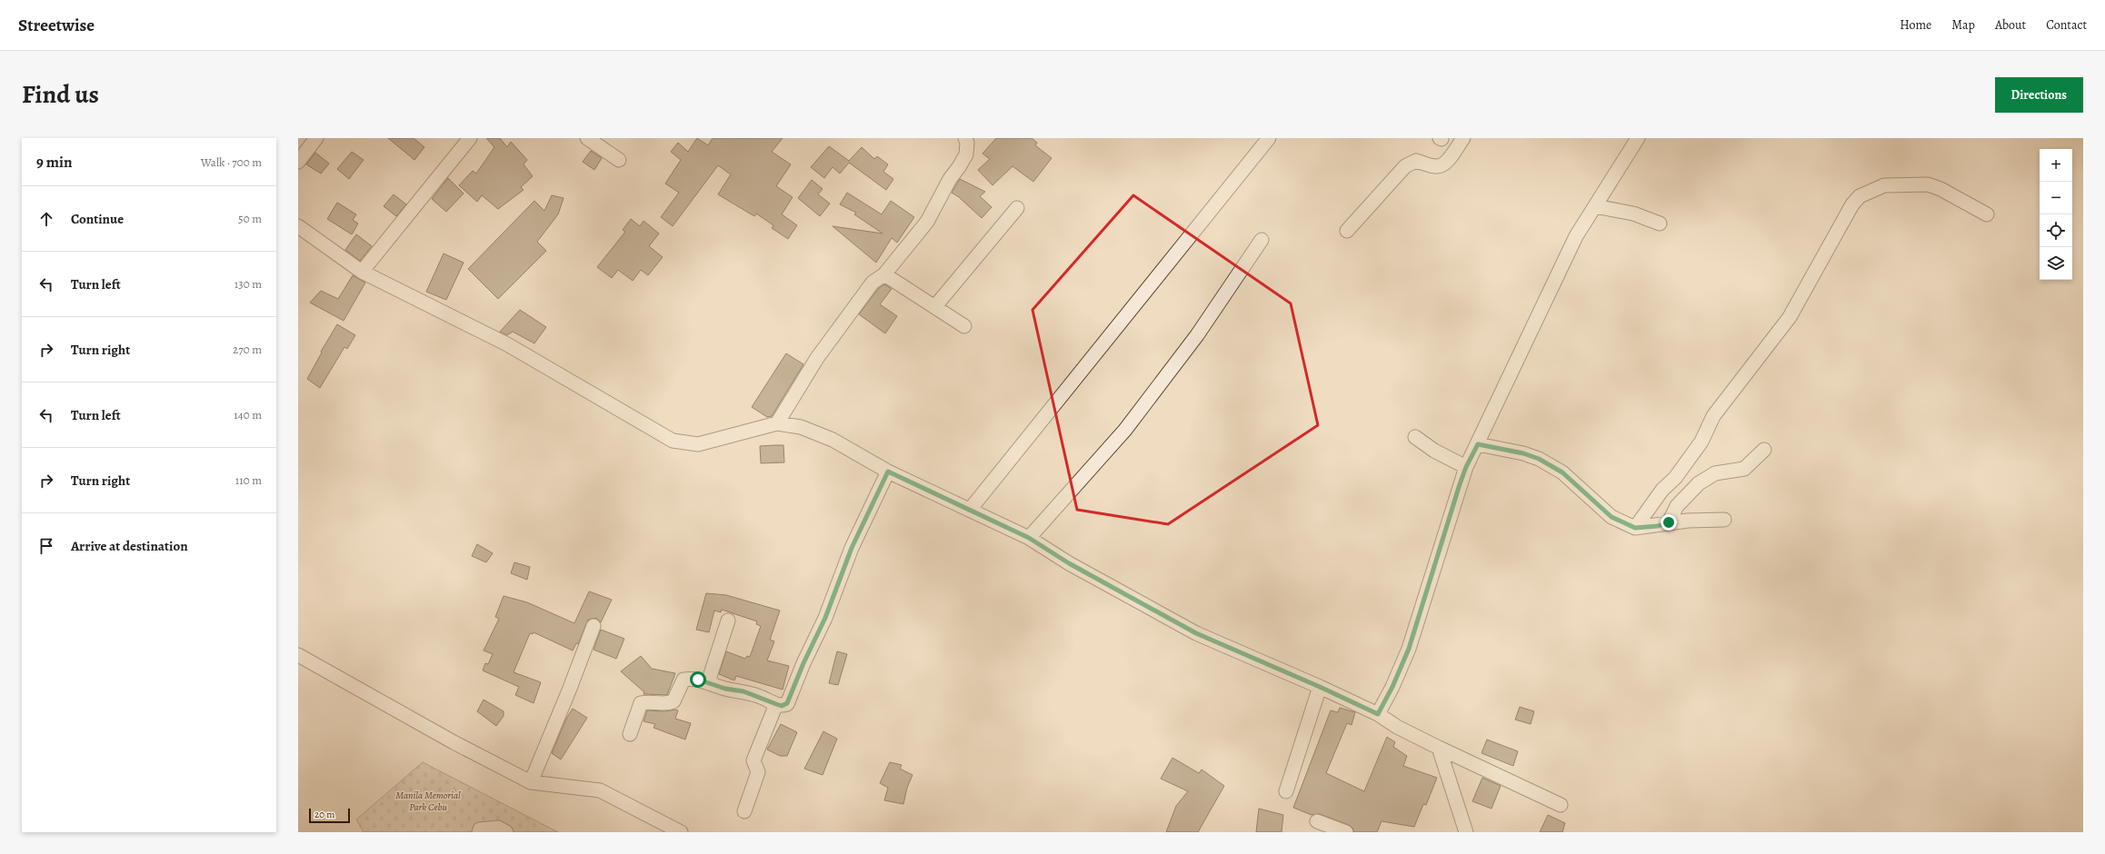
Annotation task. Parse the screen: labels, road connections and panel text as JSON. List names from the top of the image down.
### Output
{
  "parks": ["Manila Memorial Park Cebu"],
  "scale_bar": "20 m",
  "page": {
    "header": "Streetwise",
    "nav": [
      "Home",
      "Map",
      "About",
      "Contact"
    ],
    "title": "Find us",
    "buttons": "Directions",
    "heading": ["9 min", "Walk · 700 m"],
    "map_buttons": ["+", "−"],
    "list": [
      ["Continue", "50 m"],
      ["Turn left", "130 m"],
      ["Turn right", "270 m"],
      ["Turn left", "140 m"],
      ["Turn right", "110 m"],
      "Arrive at destination"
    ],
    "scale": "20 m"
  }
}
